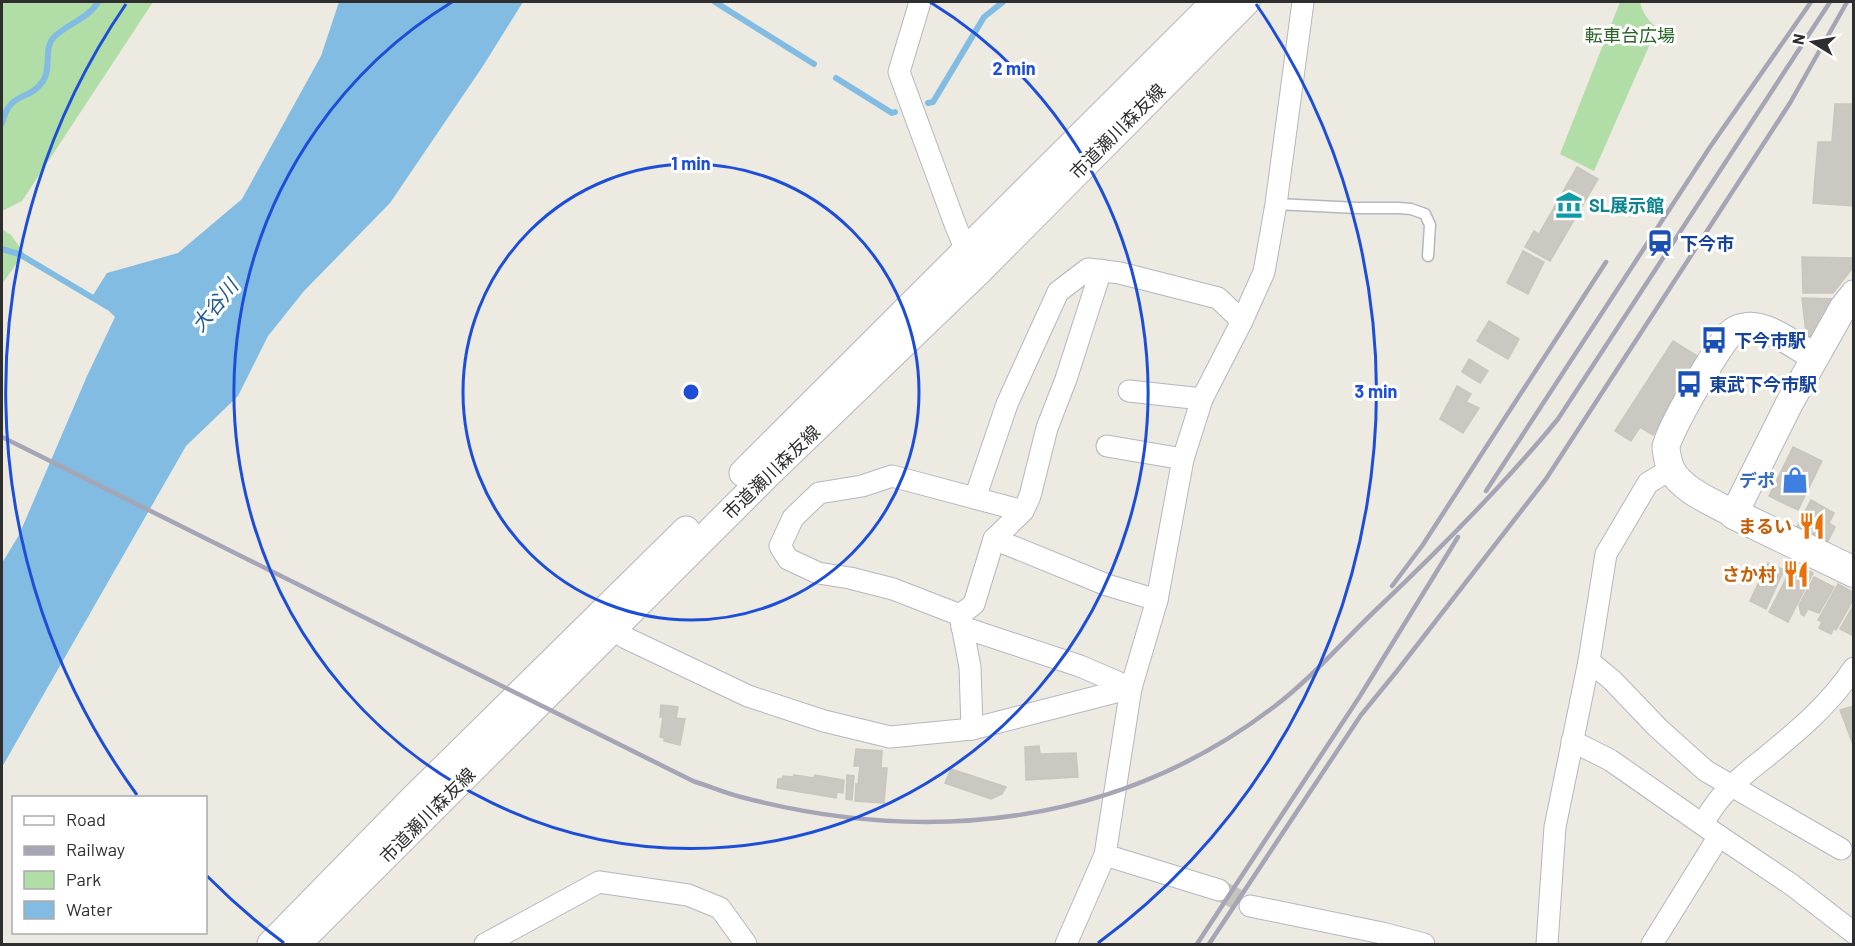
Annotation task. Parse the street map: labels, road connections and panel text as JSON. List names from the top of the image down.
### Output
{
  "streets": {
    "street": ["市道瀬川森友線"]
  },
  "water": ["大谷川"],
  "parks": ["転車台広場"],
  "places": {
    "museum": ["SL展示館"],
    "station": ["下今市"],
    "bus stop": ["下今市駅", "東武下今市駅"],
    "shop": ["デポ"],
    "restaurant": ["まるい", "さか村"]
  },
  "legend": [
    "Road",
    "Railway",
    "Park",
    "Water"
  ],
  "north": "left",
  "rings": ["2 min", "1 min", "3 min"]
}
